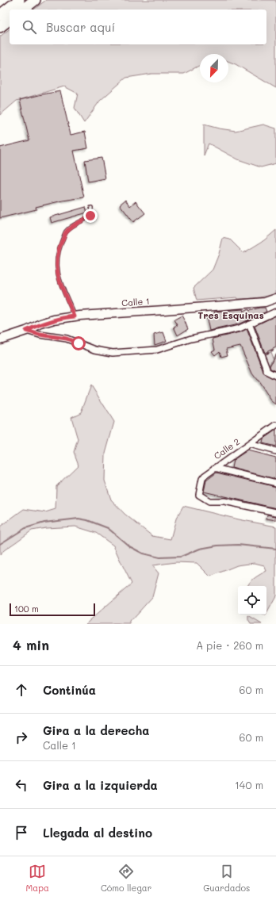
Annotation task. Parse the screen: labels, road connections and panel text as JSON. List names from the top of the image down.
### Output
{
  "streets": {
    "street": ["Calle 1", "Calle 2"]
  },
  "districts": ["Tres Esquinas"],
  "scale_bar": "100 m",
  "north": "bottom left",
  "page": {
    "search": "Buscar aquí",
    "scale": "100 m",
    "heading": ["4 min", "A pie · 260 m"],
    "list": [
      ["Continúa", "60 m"],
      ["Gira a la derecha", "Calle 1", "60 m"],
      ["Gira a la izquierda", "140 m"],
      "Llegada al destino"
    ],
    "nav": ["Mapa", "Cómo llegar", "Guardados"]
  }
}
